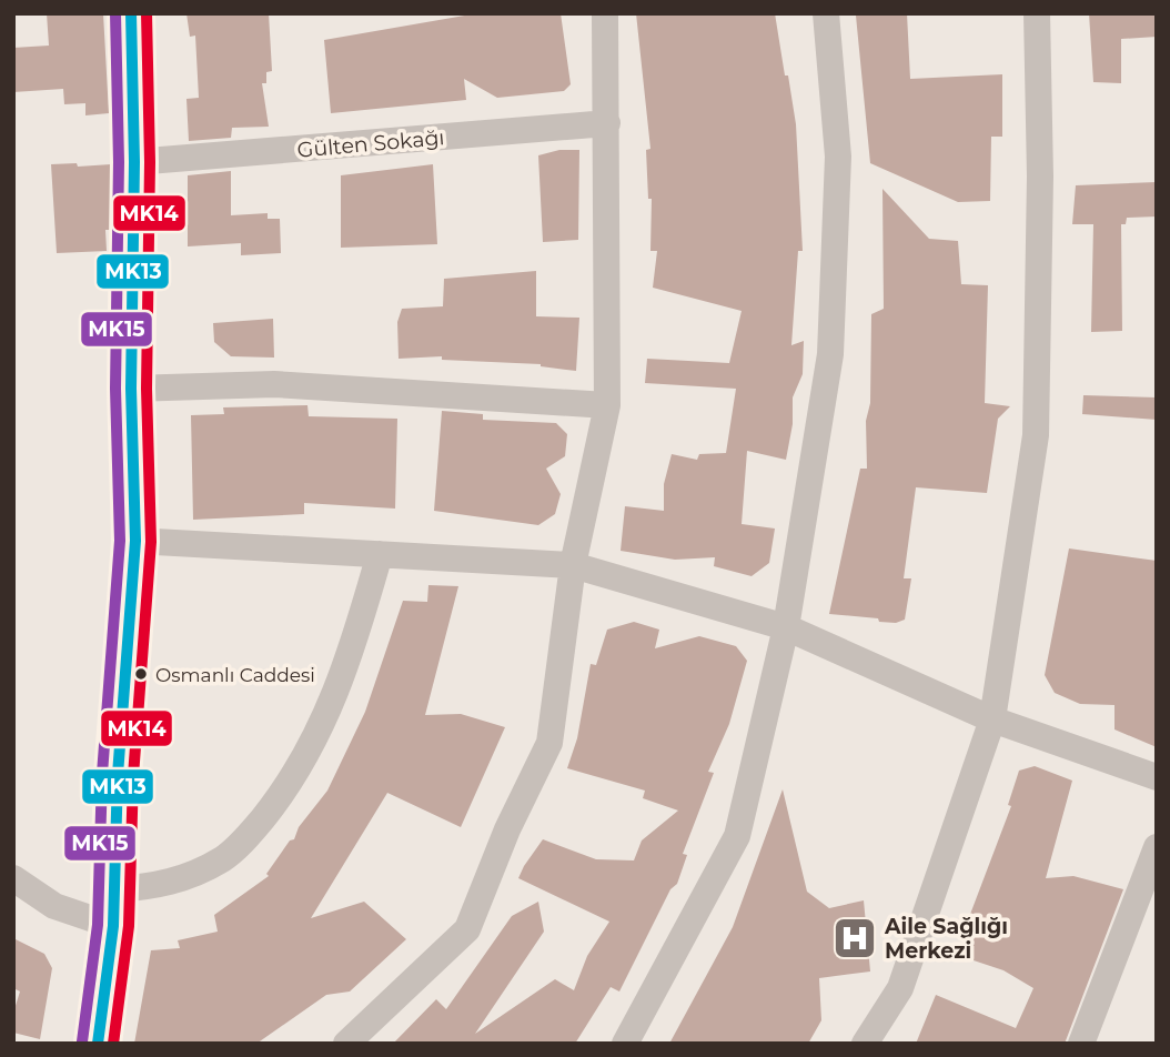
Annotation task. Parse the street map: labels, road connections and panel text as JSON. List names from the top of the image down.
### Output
{
  "streets": {
    "street": ["Gülten Sokağı"]
  },
  "places": {
    "other": ["Osmanlı Caddesi"],
    "hospital": ["Aile Sağlığı Merkezi"]
  },
  "lines": ["transit line MK13", "transit line MK14", "transit line MK15"]
}
